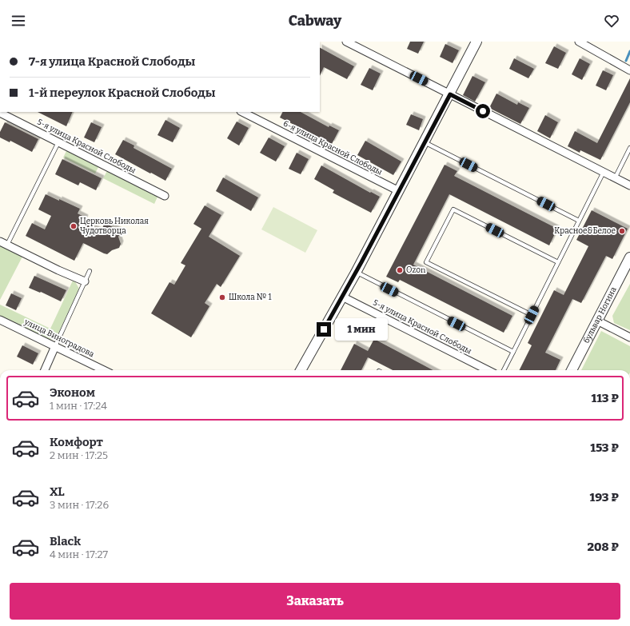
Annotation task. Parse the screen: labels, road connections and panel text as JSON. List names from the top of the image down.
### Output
{
  "streets": {
    "street": [
      "5-я улица Красной Слободы",
      "6-я улица Красной Слободы",
      "бульвар Ногина",
      "улица Виноградова"
    ]
  },
  "places": [
    "Церковь Николая Чудотворца",
    "Красное&Белое",
    "Ozon",
    "Школа № 1"
  ],
  "page": {
    "header": "Cabway",
    "banner": ["7-я улица Красной Слободы", "1-й переулок Красной Слободы"],
    "bubble": "1 мин",
    "list": [
      {
        "name": "Эконом",
        "note": "1 мин · 17:24",
        "value": "113 ₽"
      },
      {
        "name": "Комфорт",
        "note": "2 мин · 17:25",
        "value": "153 ₽"
      },
      {
        "name": "XL",
        "note": "3 мин · 17:26",
        "value": "193 ₽"
      },
      {
        "name": "Black",
        "note": "4 мин · 17:27",
        "value": "208 ₽"
      }
    ],
    "buttons": "Заказать"
  }
}
